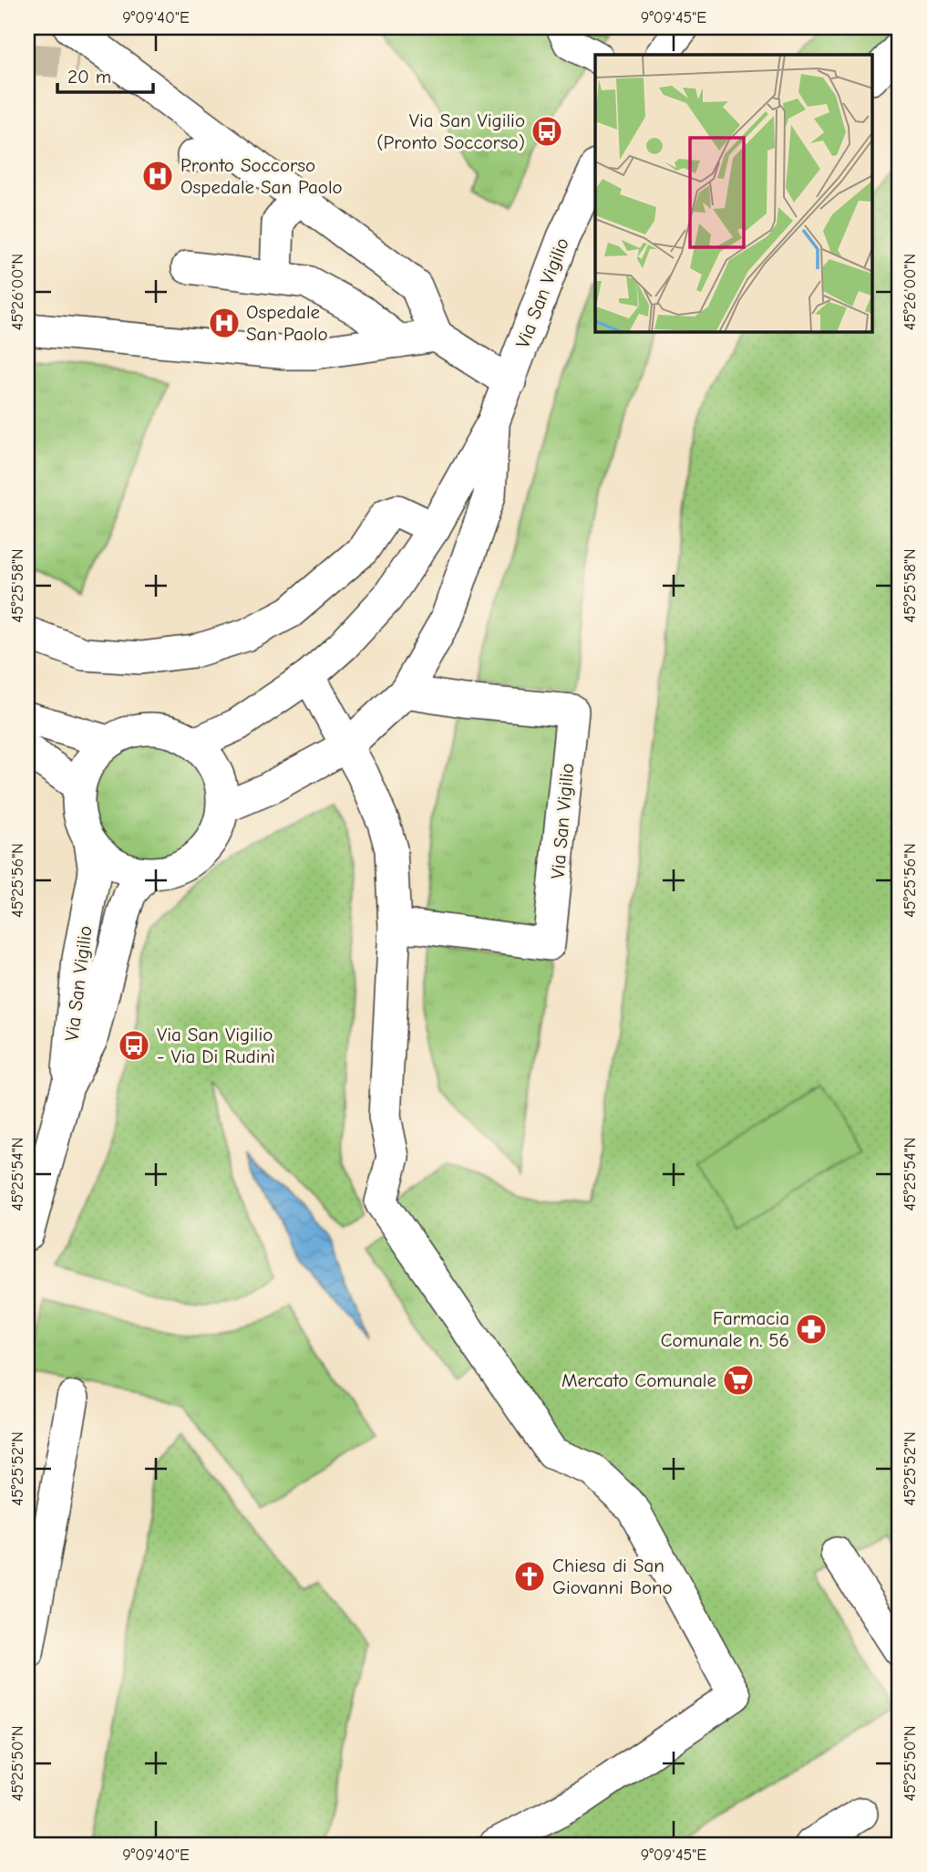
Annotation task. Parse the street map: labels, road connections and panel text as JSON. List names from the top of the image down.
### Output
{
  "streets": {
    "street": ["Via San Vigilio"]
  },
  "places": {
    "bus stop": ["Via San Vigilio (Pronto Soccorso)", "Via San Vigilio - Via Di Rudinì"],
    "hospital": ["Pronto Soccorso Ospedale San Paolo", "Ospedale San Paolo"],
    "pharmacy": ["Farmacia Comunale n. 56"],
    "supermarket": ["Mercato Comunale"],
    "church": ["Chiesa di San Giovanni Bono"]
  },
  "scale_bar": "20 m",
  "coordinates": [
    "9°09'40\"E",
    "9°09'45\"E",
    "45°26'00\"N",
    "45°25'58\"N",
    "45°25'56\"N",
    "45°25'54\"N",
    "45°25'52\"N",
    "45°25'50\"N"
  ]
}
